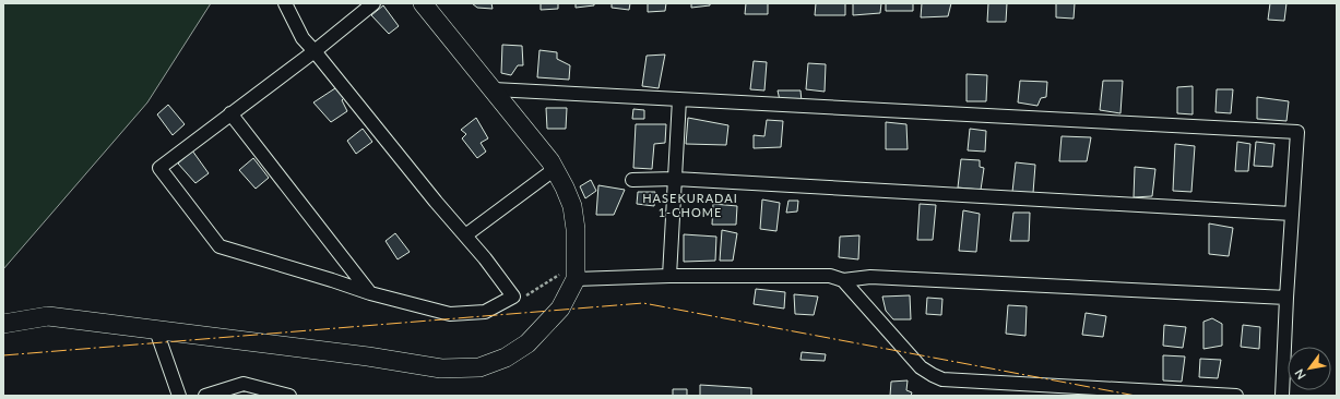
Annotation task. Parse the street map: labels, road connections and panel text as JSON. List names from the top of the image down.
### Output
{
  "districts": ["HASEKURADAI 1-CHOME"],
  "north": "bottom left"
}
